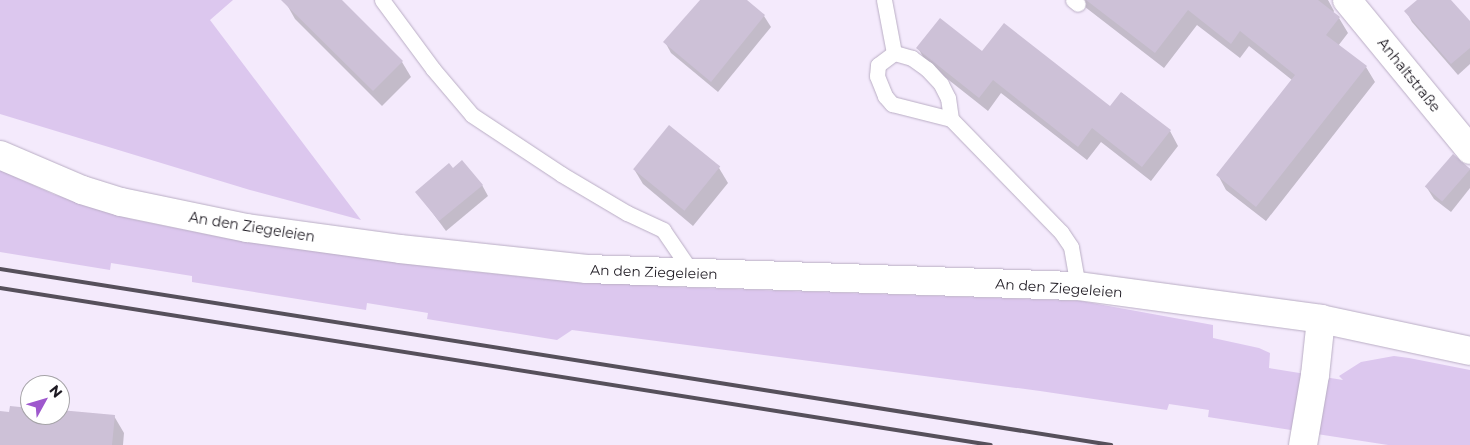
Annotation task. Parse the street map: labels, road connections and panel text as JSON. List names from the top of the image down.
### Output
{
  "streets": {
    "street": ["Anhaltstraße", "An den Ziegeleien"]
  },
  "north": "top right"
}
